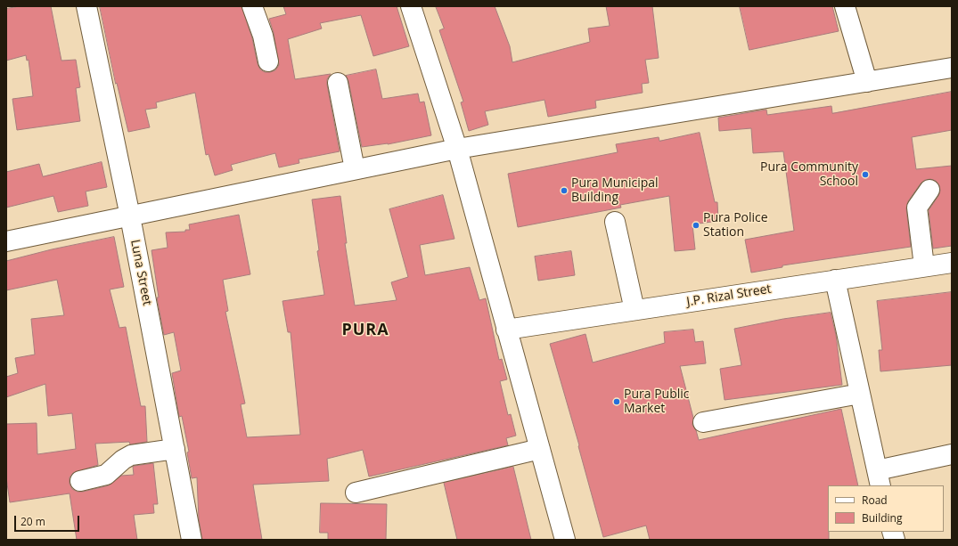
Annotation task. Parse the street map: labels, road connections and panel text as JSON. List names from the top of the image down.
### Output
{
  "streets": {
    "street": ["Luna Street", "J.P. Rizal Street"]
  },
  "districts": ["PURA"],
  "places": [
    "Pura Community School",
    "Pura Municipal Building",
    "Pura Police Station",
    "Pura Public Market"
  ],
  "legend": ["Road", "Building"],
  "scale_bar": "20 m"
}
